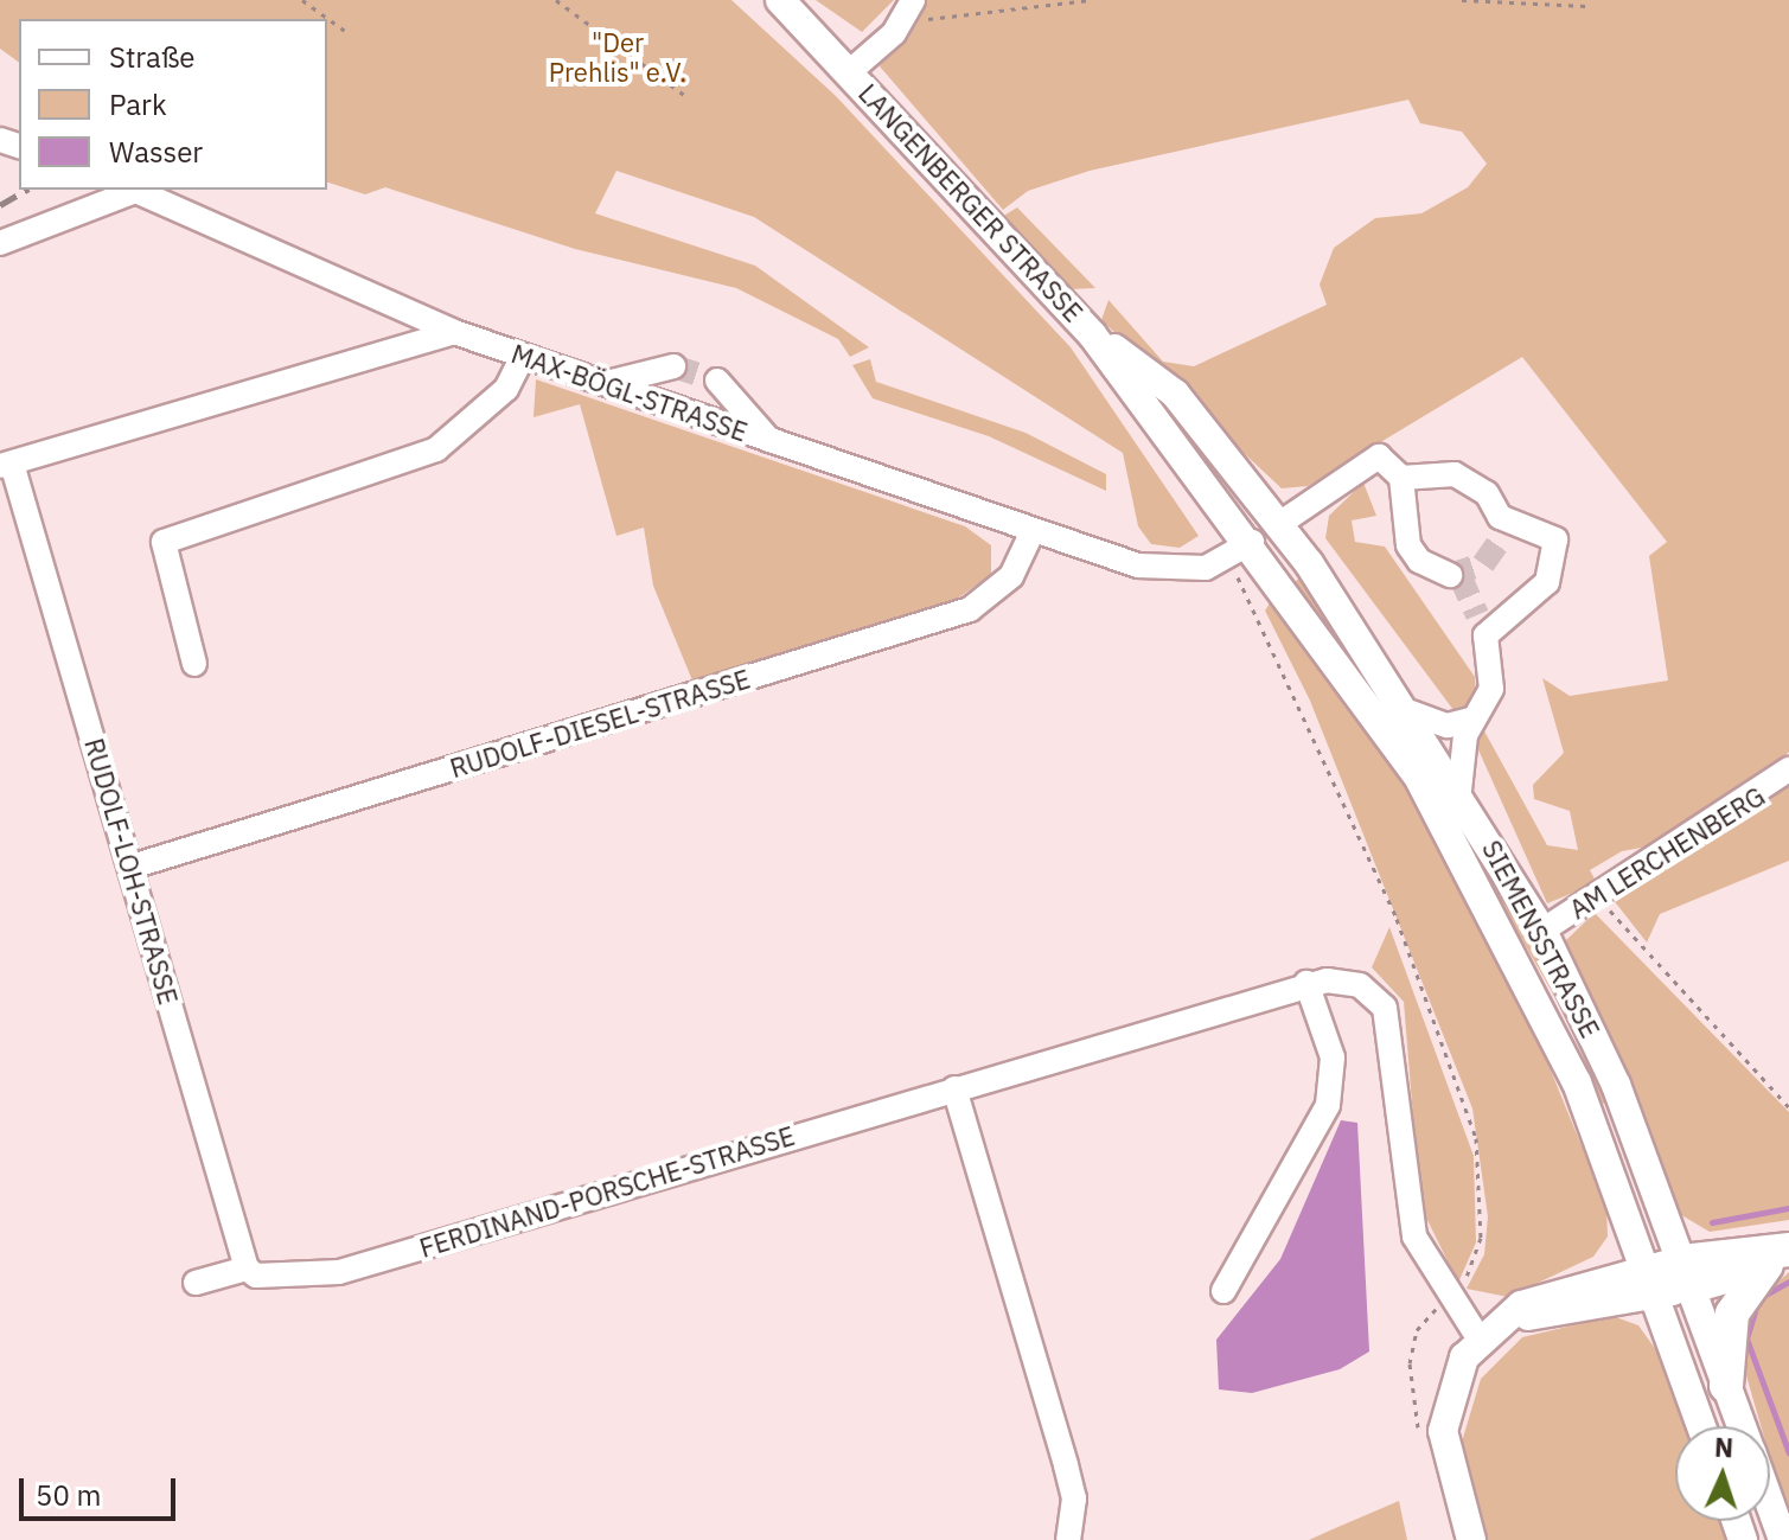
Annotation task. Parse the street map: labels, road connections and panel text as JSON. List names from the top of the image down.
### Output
{
  "streets": {
    "main road": ["LANGENBERGER STRASSE", "SIEMENSSTRASSE"],
    "street": [
      "MAX-BÖGL-STRASSE",
      "RUDOLF-DIESEL-STRASSE",
      "AM LERCHENBERG",
      "RUDOLF-LOH-STRASSE",
      "FERDINAND-PORSCHE-STRASSE"
    ]
  },
  "crossings": [
    ["LANGENBERGER STRASSE", "MAX-BÖGL-STRASSE"],
    ["LANGENBERGER STRASSE", "SIEMENSSTRASSE"],
    ["MAX-BÖGL-STRASSE", "RUDOLF-DIESEL-STRASSE"],
    ["MAX-BÖGL-STRASSE", "SIEMENSSTRASSE"],
    ["RUDOLF-DIESEL-STRASSE", "RUDOLF-LOH-STRASSE"],
    ["AM LERCHENBERG", "SIEMENSSTRASSE"],
    ["RUDOLF-LOH-STRASSE", "FERDINAND-PORSCHE-STRASSE"]
  ],
  "parks": ["\"Der Prehlis\" e.V."],
  "legend": ["Straße", "Park", "Wasser"],
  "scale_bar": "50 m",
  "north": "top"
}
